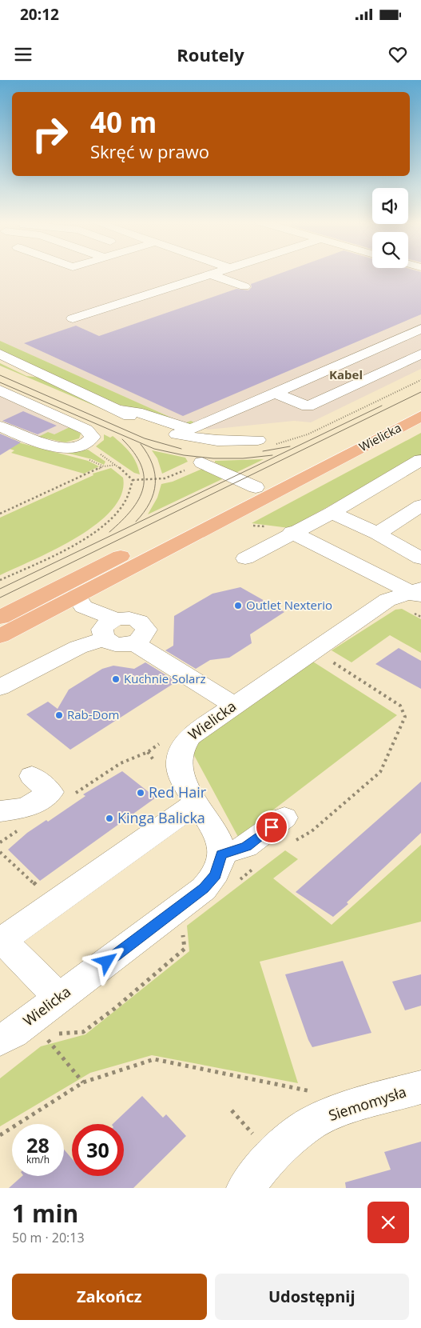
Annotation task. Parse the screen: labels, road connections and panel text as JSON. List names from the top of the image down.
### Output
{
  "streets": {
    "main road": ["Wielicka"],
    "street": ["Siemomysła"]
  },
  "districts": ["Kabel"],
  "places": [
    "Outlet Nexterio",
    "Kuchnie Solarz",
    "Rab-Dom",
    "Red Hair",
    "Kinga Balicka"
  ],
  "page": {
    "status": "20:12",
    "header": "Routely",
    "turn": ["40 m", "Skręć w prawo"],
    "speed": "28 km/h",
    "limit": "30",
    "heading": ["1 min", "50 m · 20:13"],
    "buttons": ["Zakończ", "Udostępnij"]
  }
}
